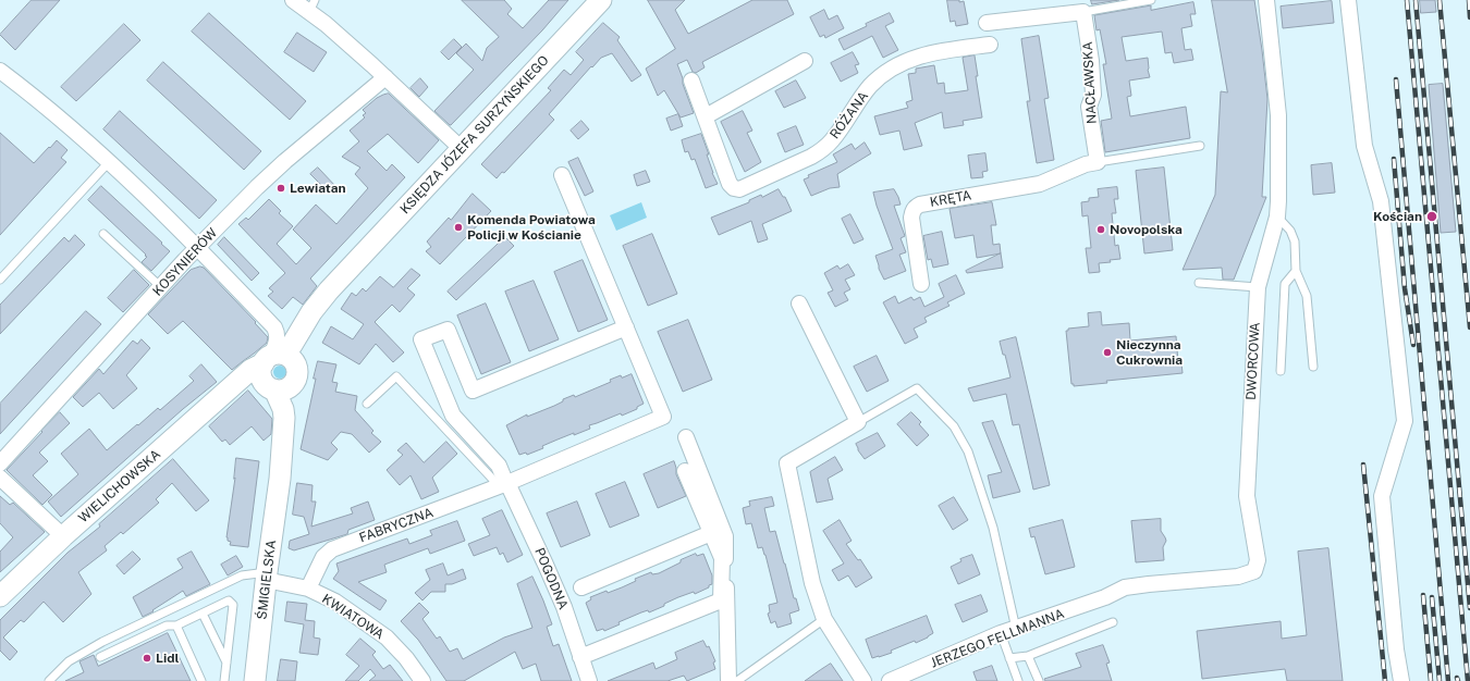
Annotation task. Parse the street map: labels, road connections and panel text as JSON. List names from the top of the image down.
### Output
{
  "streets": {
    "street": [
      "NACŁAWSKA",
      "RÓŻANA",
      "KSIĘDZA JÓZEFA SURZYŃSKIEGO",
      "KRĘTA",
      "KOSYNIERÓW",
      "DWORCOWA",
      "WIELICHOWSKA",
      "FABRYCZNA",
      "POGODNA",
      "ŚMIGIELSKA",
      "KWIATOWA",
      "JERZEGO FELLMANNA"
    ]
  },
  "crossings": [
    ["NACŁAWSKA", "KRĘTA"],
    ["KSIĘDZA JÓZEFA SURZYŃSKIEGO", "WIELICHOWSKA"],
    ["KSIĘDZA JÓZEFA SURZYŃSKIEGO", "ŚMIGIELSKA"],
    ["DWORCOWA", "JERZEGO FELLMANNA"],
    ["WIELICHOWSKA", "ŚMIGIELSKA"],
    ["FABRYCZNA", "POGODNA"],
    ["FABRYCZNA", "KWIATOWA"],
    ["ŚMIGIELSKA", "KWIATOWA"]
  ],
  "places": [
    "Lewiatan",
    "Kościan",
    "Komenda Powiatowa Policji w Kościanie",
    "Novopolska",
    "Nieczynna Cukrownia",
    "Lidl"
  ]
}
